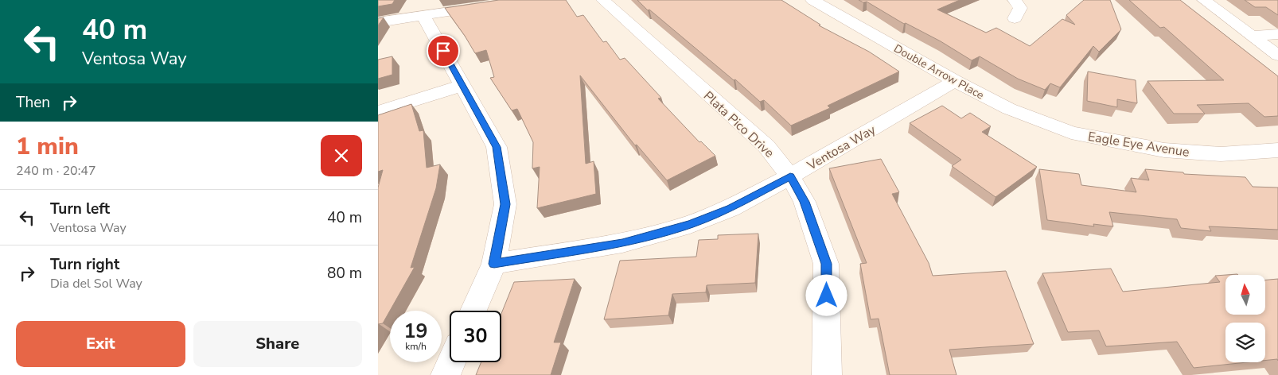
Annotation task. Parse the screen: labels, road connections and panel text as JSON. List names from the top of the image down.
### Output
{
  "streets": {
    "street": [
      "Double Arrow Place",
      "Plata Pico Drive",
      "Eagle Eye Avenue",
      "Ventosa Way"
    ]
  },
  "crossings": [
    ["Double Arrow Place", "Eagle Eye Avenue"],
    ["Double Arrow Place", "Ventosa Way"],
    ["Plata Pico Drive", "Ventosa Way"]
  ],
  "north": "top",
  "page": {
    "turn": ["40 m", "Ventosa Way"],
    "then": "Then",
    "heading": ["1 min", "240 m · 20:47"],
    "list": [
      {
        "name": "Turn left",
        "note": "Ventosa Way",
        "value": "40 m"
      },
      {
        "name": "Turn right",
        "note": "Dia del Sol Way",
        "value": "80 m"
      }
    ],
    "speed": "19 km/h",
    "limit": "30",
    "buttons": ["Exit", "Share"]
  }
}
